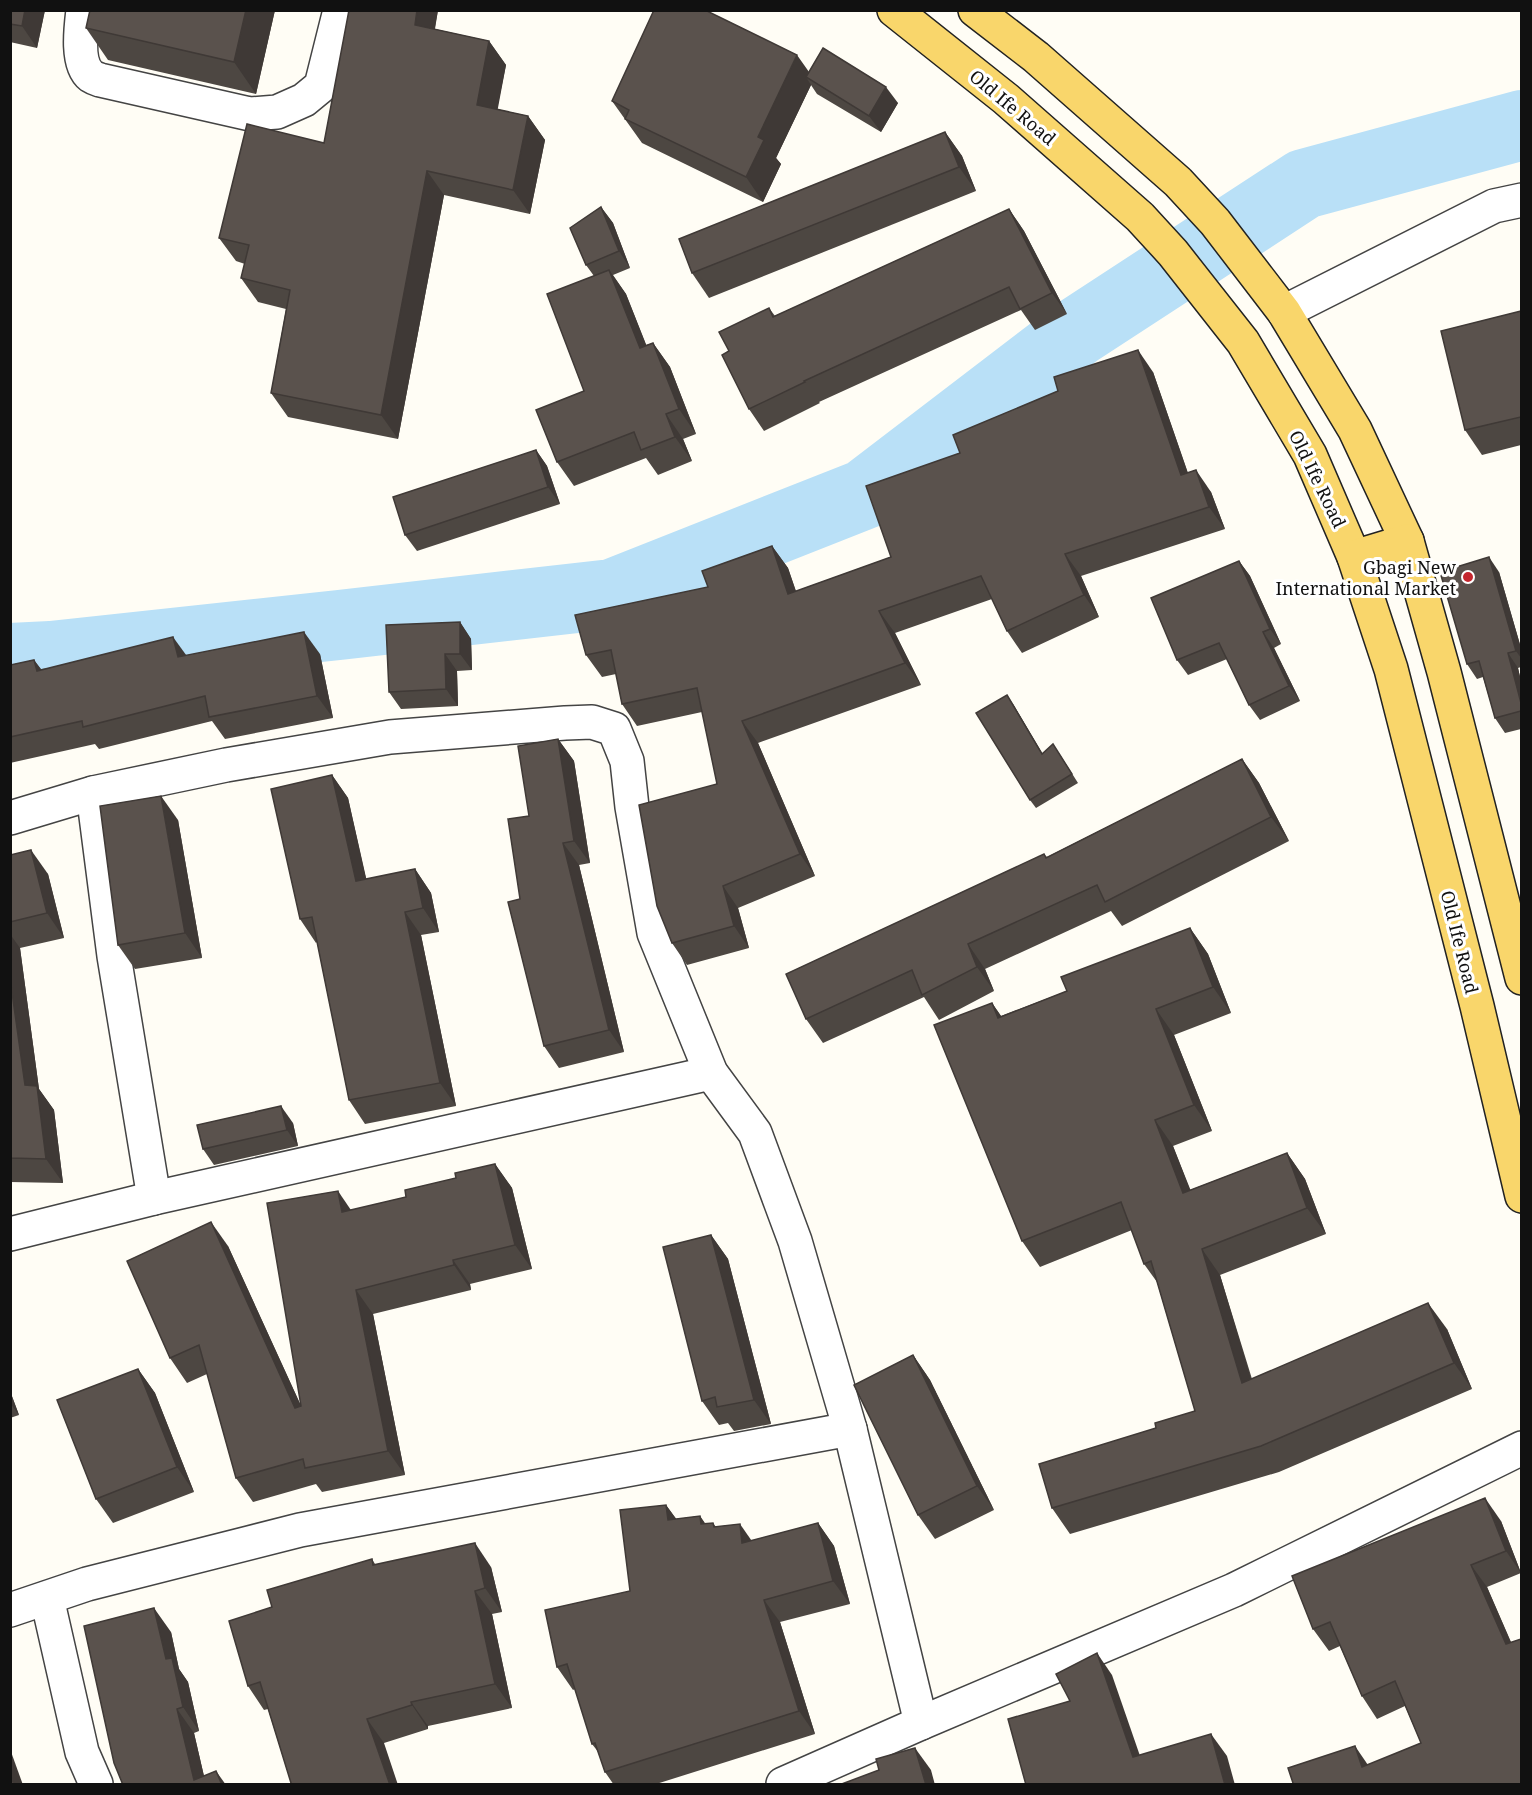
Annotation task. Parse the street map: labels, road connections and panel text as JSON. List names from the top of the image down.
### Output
{
  "streets": {
    "main road": ["Old Ife Road"]
  },
  "places": ["Gbagi New International Market"]
}
